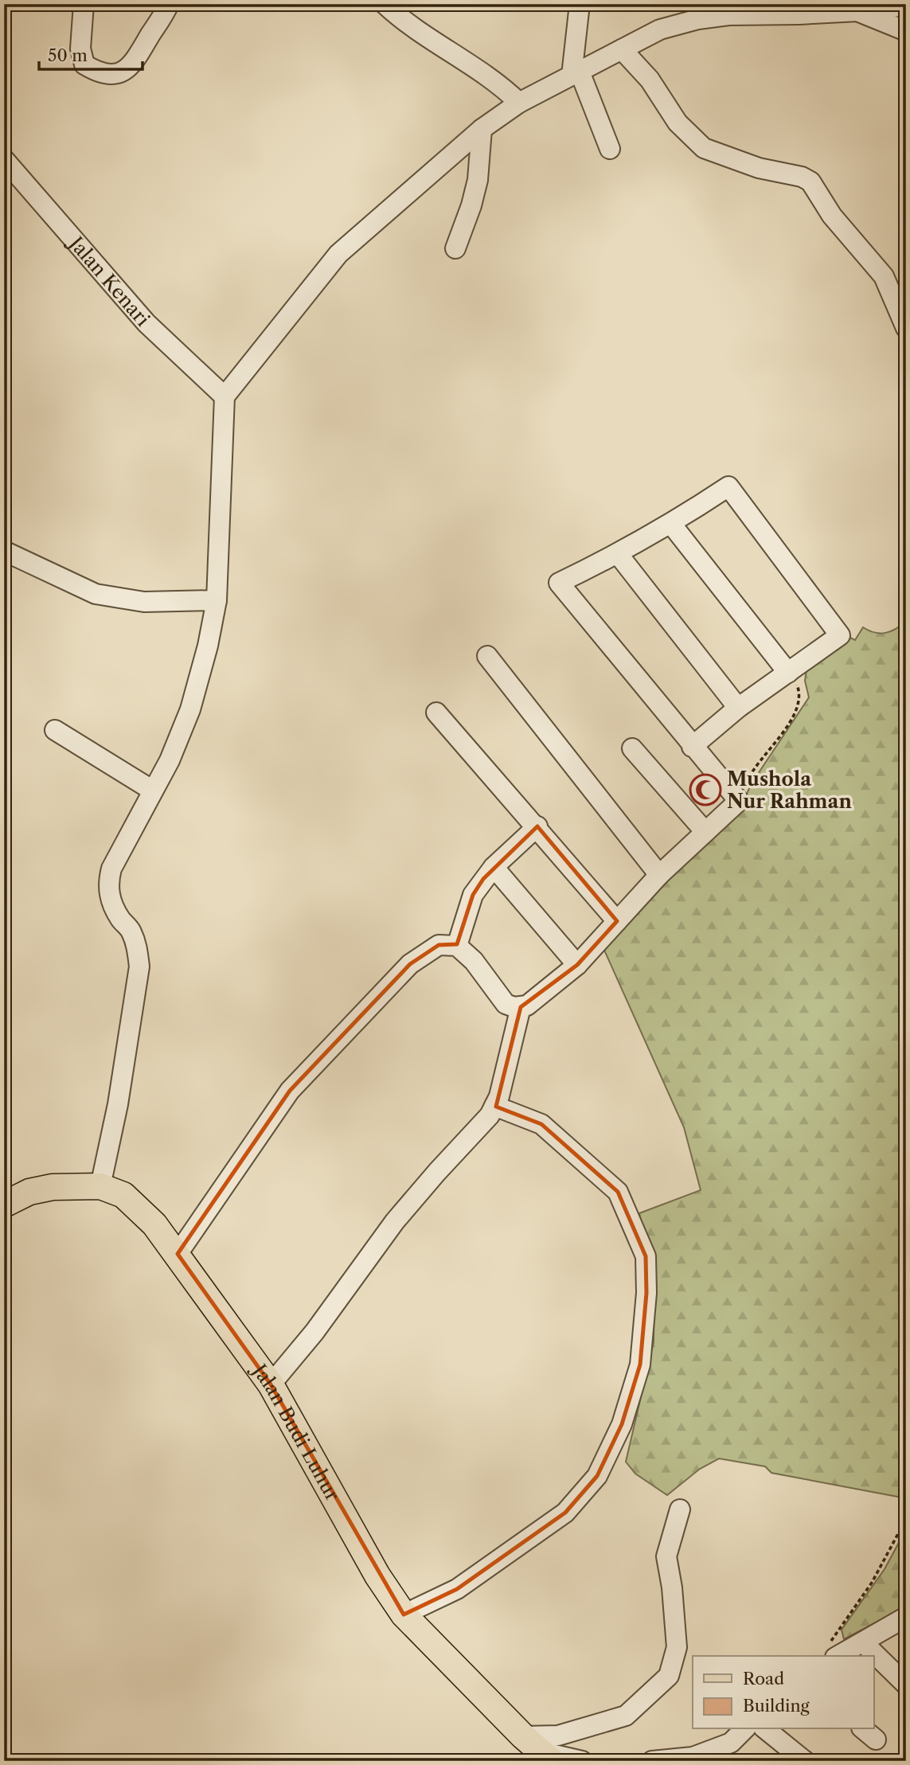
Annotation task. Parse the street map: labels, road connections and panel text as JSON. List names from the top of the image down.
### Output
{
  "streets": {
    "main road": ["Jalan Budi Luhur"],
    "street": ["Jalan Kenari"]
  },
  "places": {
    "mosque": ["Mushola Nur Rahman"]
  },
  "legend": ["Road", "Building"],
  "scale_bar": "50 m"
}
